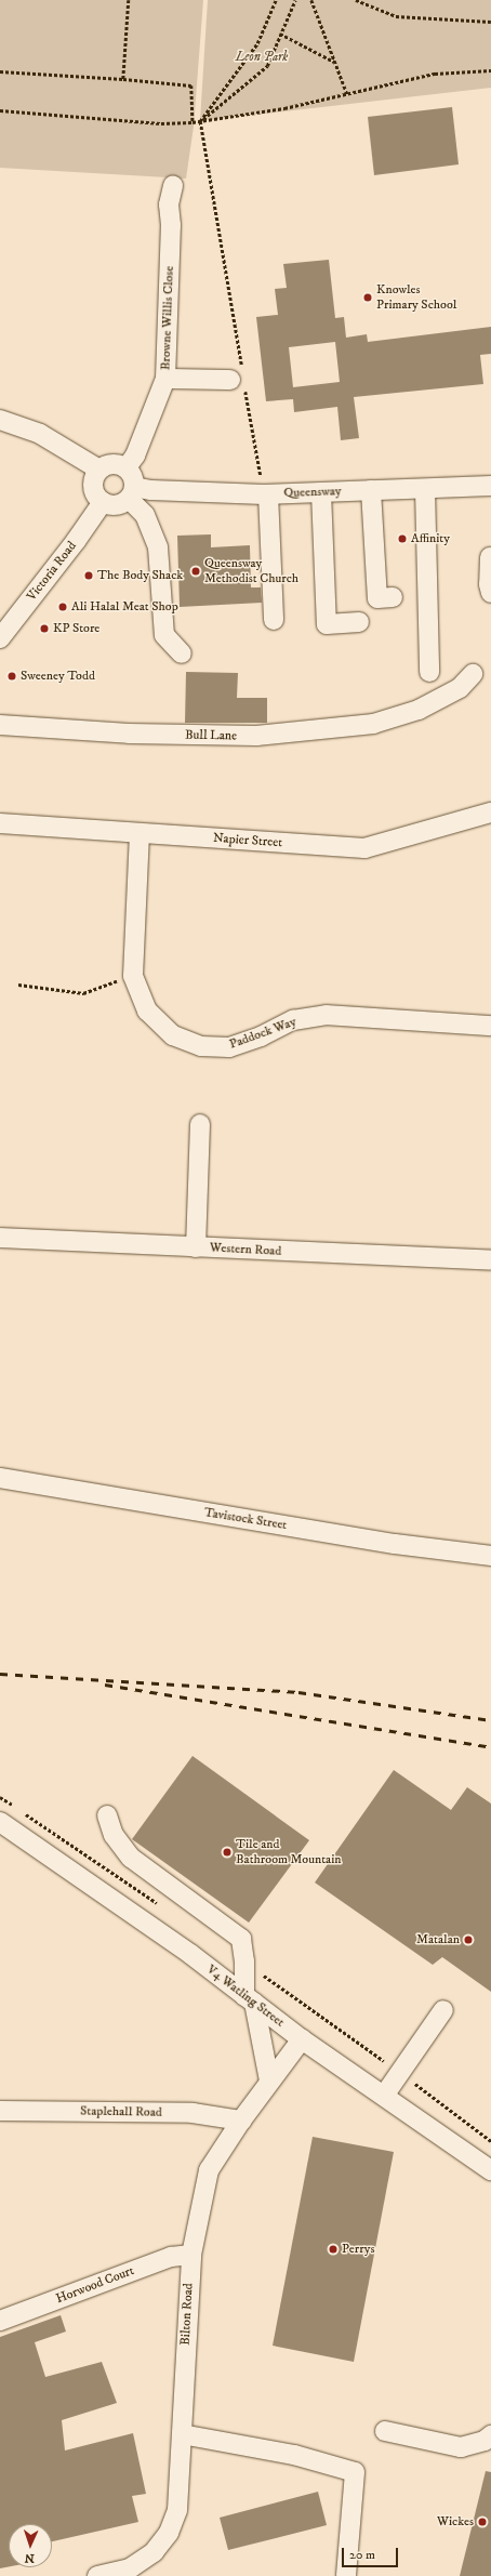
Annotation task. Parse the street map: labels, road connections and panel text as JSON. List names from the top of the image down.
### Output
{
  "streets": {
    "street": [
      "Browne Willis Close",
      "Queensway",
      "Victoria Road",
      "Bull Lane",
      "Napier Street",
      "Paddock Way",
      "Western Road",
      "Tavistock Street",
      "V4 Watling Street",
      "Staplehall Road",
      "Horwood Court",
      "Bilton Road"
    ]
  },
  "crossings": [
    ["Browne Willis Close", "Queensway"],
    ["Browne Willis Close", "Victoria Road"],
    ["Queensway", "Victoria Road"],
    ["Napier Street", "Paddock Way"],
    ["V4 Watling Street", "Bilton Road"],
    ["Staplehall Road", "Bilton Road"],
    ["Horwood Court", "Bilton Road"]
  ],
  "parks": ["Leon Park"],
  "places": [
    "Knowles Primary School",
    "Affinity",
    "Queensway Methodist Church",
    "The Body Shack",
    "Ali Halal Meat Shop",
    "KP Store",
    "Sweeney Todd",
    "Tile and Bathroom Mountain",
    "Matalan",
    "Perrys",
    "Wickes"
  ],
  "scale_bar": "20 m",
  "north": "bottom"
}
